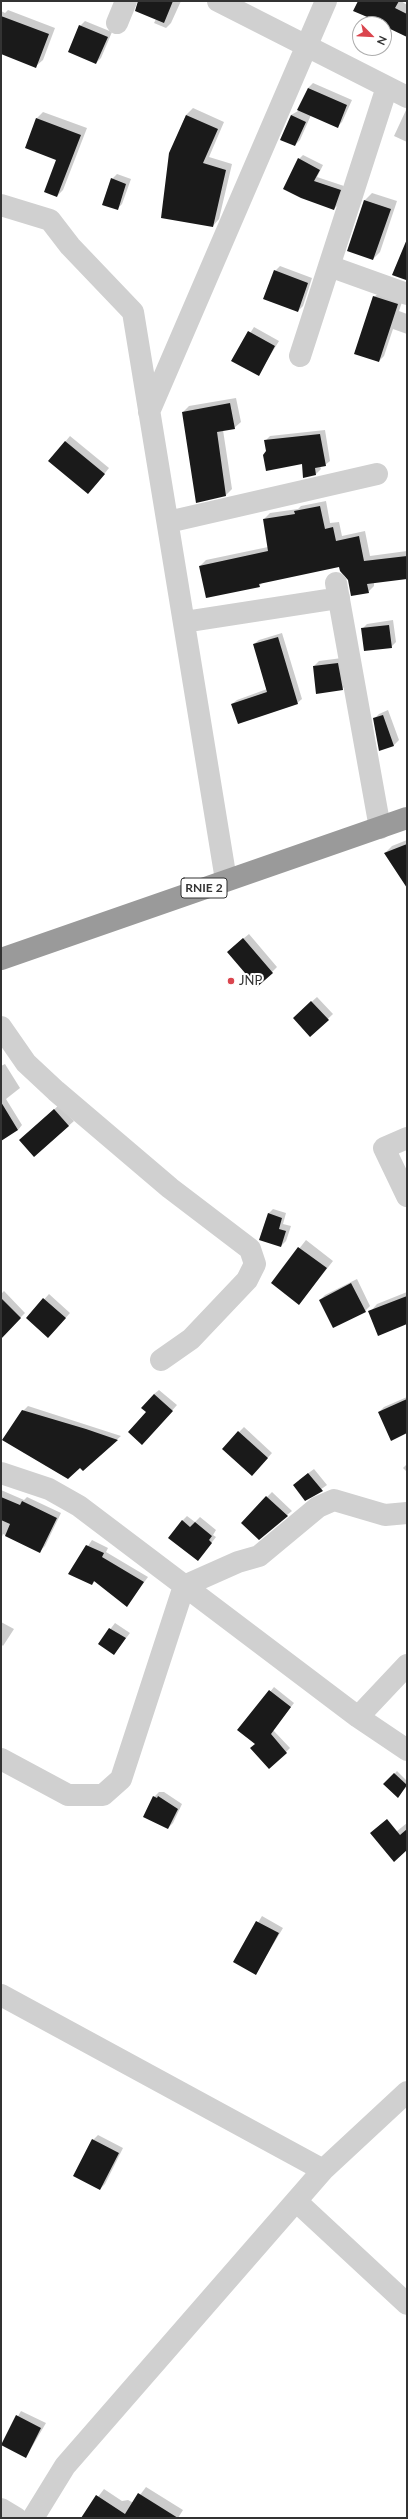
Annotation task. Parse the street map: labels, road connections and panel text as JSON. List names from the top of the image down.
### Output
{
  "streets": {
    "highway": ["RNIE 2"]
  },
  "places": ["JNP"],
  "north": "bottom right"
}
